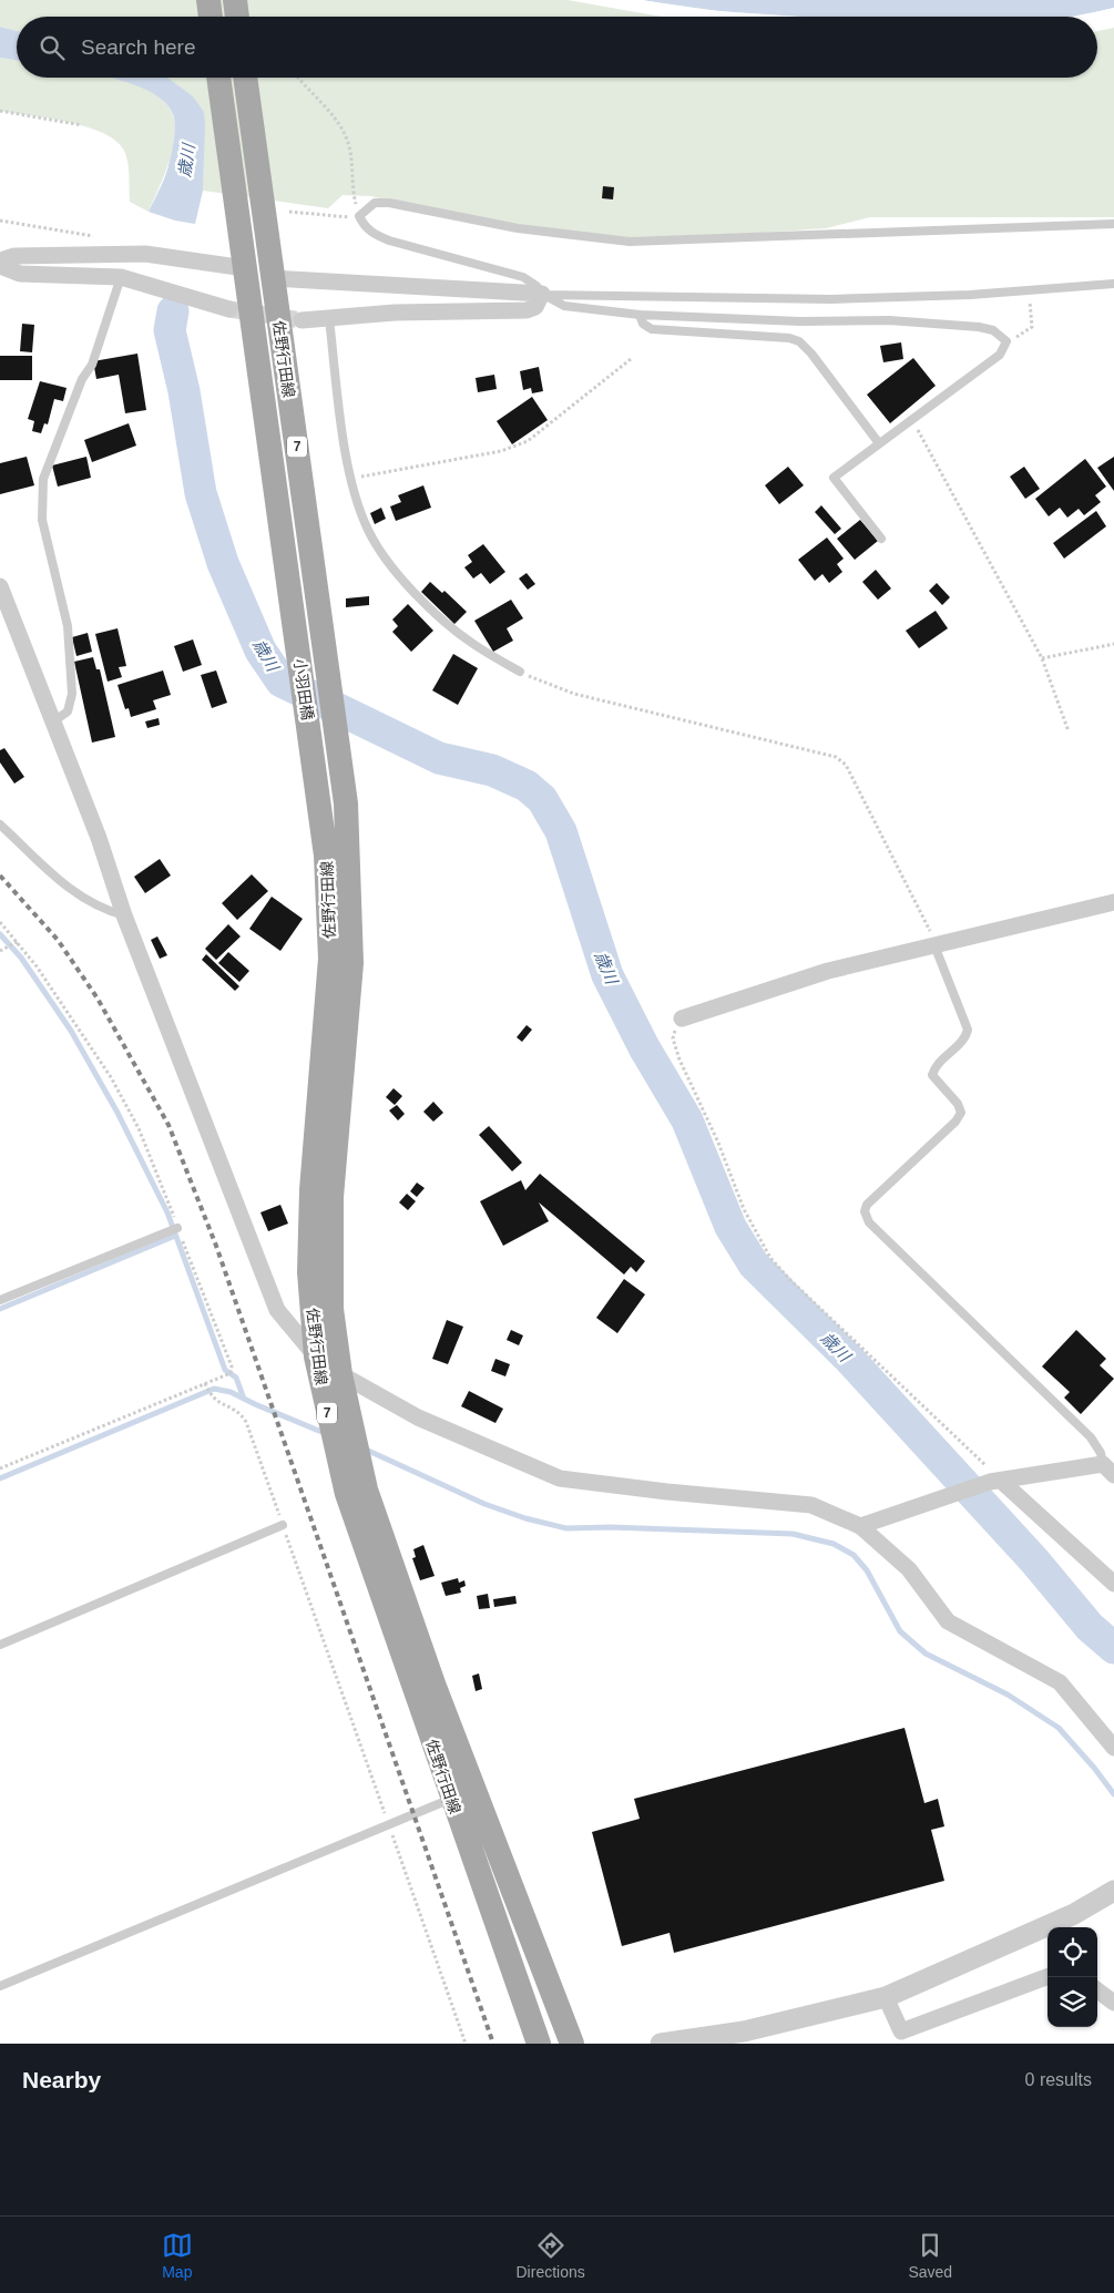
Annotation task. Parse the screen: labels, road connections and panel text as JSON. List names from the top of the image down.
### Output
{
  "streets": {
    "main road": ["佐野行田線", "7", "小羽田橋"]
  },
  "crossings": [
    ["佐野行田線", "小羽田橋"]
  ],
  "water": ["歳川"],
  "page": {
    "search": "Search here",
    "heading": ["Nearby", "0 results"],
    "nav": ["Map", "Directions", "Saved"]
  }
}
